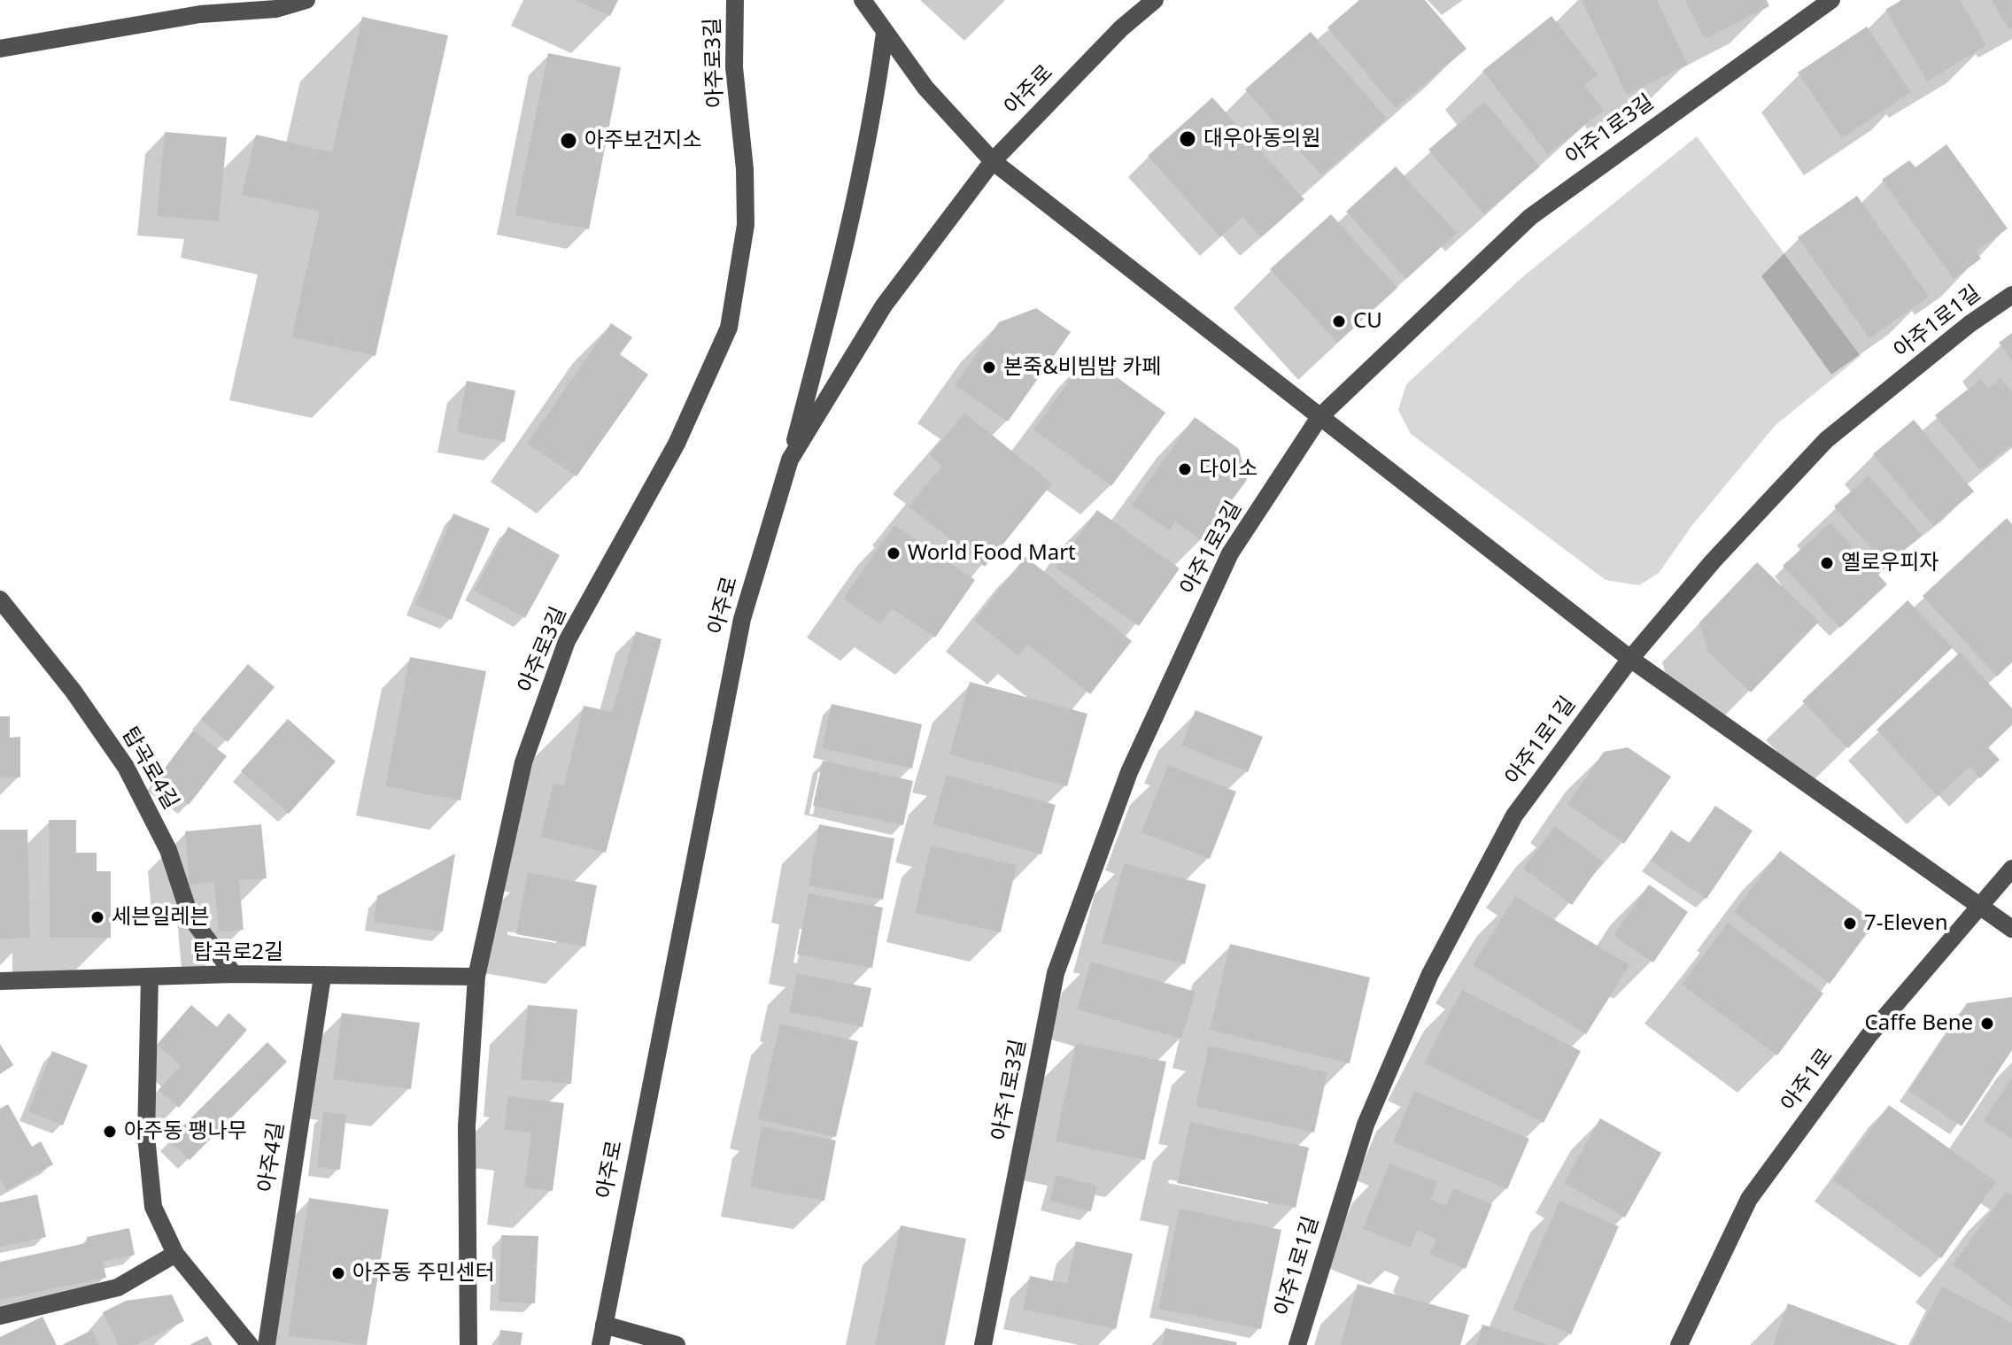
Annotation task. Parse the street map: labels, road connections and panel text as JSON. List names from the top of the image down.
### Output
{
  "streets": {
    "street": [
      "아주로3길",
      "아주로",
      "아주1로3길",
      "아주1로1길",
      "탑곡로4길",
      "탑곡로2길",
      "아주1로",
      "아주4길"
    ]
  },
  "crossings": [
    ["아주로3길", "탑곡로2길"],
    ["탑곡로4길", "탑곡로2길"],
    ["탑곡로2길", "아주4길"]
  ],
  "places": [
    "대우아동의원",
    "아주보건지소",
    "CU",
    "본죽&비빔밥 카페",
    "다이소",
    "World Food Mart",
    "옐로우피자",
    "세븐일레븐",
    "7-Eleven",
    "Caffe Bene",
    "아주동 팽나무",
    "아주동 주민센터"
  ]
}
